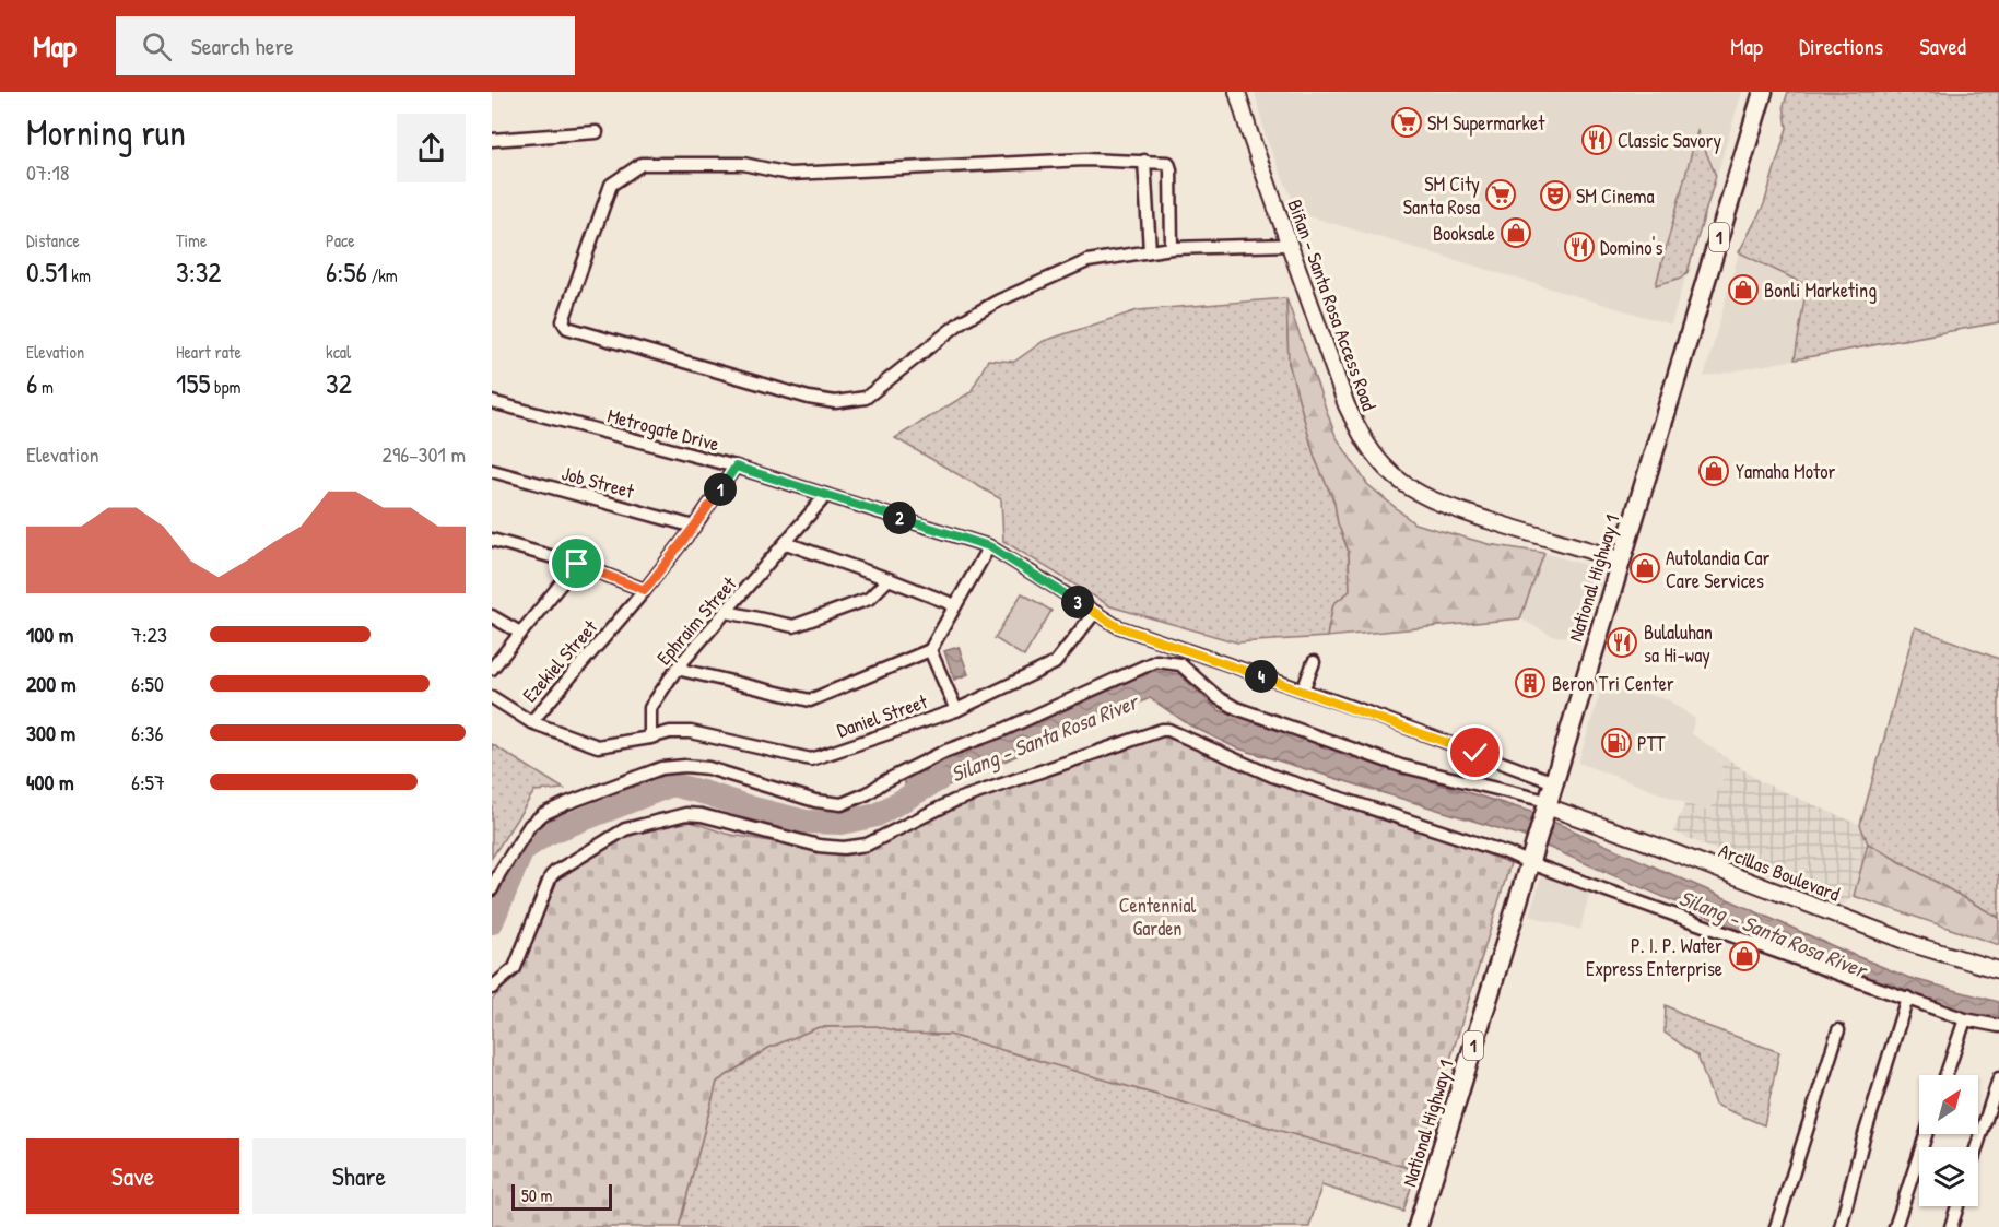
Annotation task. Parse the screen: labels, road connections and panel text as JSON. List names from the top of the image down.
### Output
{
  "streets": {
    "highway": ["1", "National Highway 1"],
    "main road": ["Biñan - Santa Rosa Access Road", "Arcillas Boulevard"],
    "street": [
      "Metrogate Drive",
      "Job Street",
      "Ephraim Street",
      "Ezekiel Street",
      "Daniel Street"
    ]
  },
  "crossings": [
    ["Biñan - Santa Rosa Access Road", "National Highway 1"],
    ["Metrogate Drive", "National Highway 1"],
    ["Metrogate Drive", "Ephraim Street"],
    ["Metrogate Drive", "Ezekiel Street"],
    ["Metrogate Drive", "Daniel Street"],
    ["Metrogate Drive", "Arcillas Boulevard"],
    ["Job Street", "Ezekiel Street"],
    ["National Highway 1", "Arcillas Boulevard"],
    ["Ephraim Street", "Daniel Street"]
  ],
  "water": ["Silang - Santa Rosa River"],
  "parks": ["Centennial Garden"],
  "places": {
    "supermarket": ["SM Supermarket", "SM City Santa Rosa"],
    "restaurant": ["Classic Savory", "Domino's", "Bulaluhan sa Hi-way"],
    "theatre": ["SM Cinema"],
    "shop": [
      "Booksale",
      "Bonli Marketing",
      "Yamaha Motor",
      "Autolandia Car Care Services",
      "P. I. P. Water Express Enterprise"
    ],
    "building": ["Beron Tri Center"],
    "fuel station": ["PTT"]
  },
  "scale_bar": "50 m",
  "north": "top right",
  "page": {
    "header": "Map",
    "search": "Search here",
    "nav": ["Map", "Directions", "Saved"],
    "heading": ["Morning run", "07:18"],
    "stats": [
      ["Distance", "0.51 km"],
      ["Time", "3:32"],
      ["Pace", "6:56 /km"],
      ["Elevation", "6 m"],
      ["Heart rate", "155 bpm"],
      ["kcal", "32"]
    ],
    "chart": ["Elevation", "296–301 m"],
    "pins": [
      "1",
      "2",
      "3",
      "4"
    ],
    "list": [
      {
        "name": "100 m",
        "note": "7:23"
      },
      {
        "name": "200 m",
        "note": "6:50"
      },
      {
        "name": "300 m",
        "note": "6:36"
      },
      {
        "name": "400 m",
        "note": "6:57"
      }
    ],
    "buttons": ["Save", "Share"],
    "scale": "50 m"
  }
}
